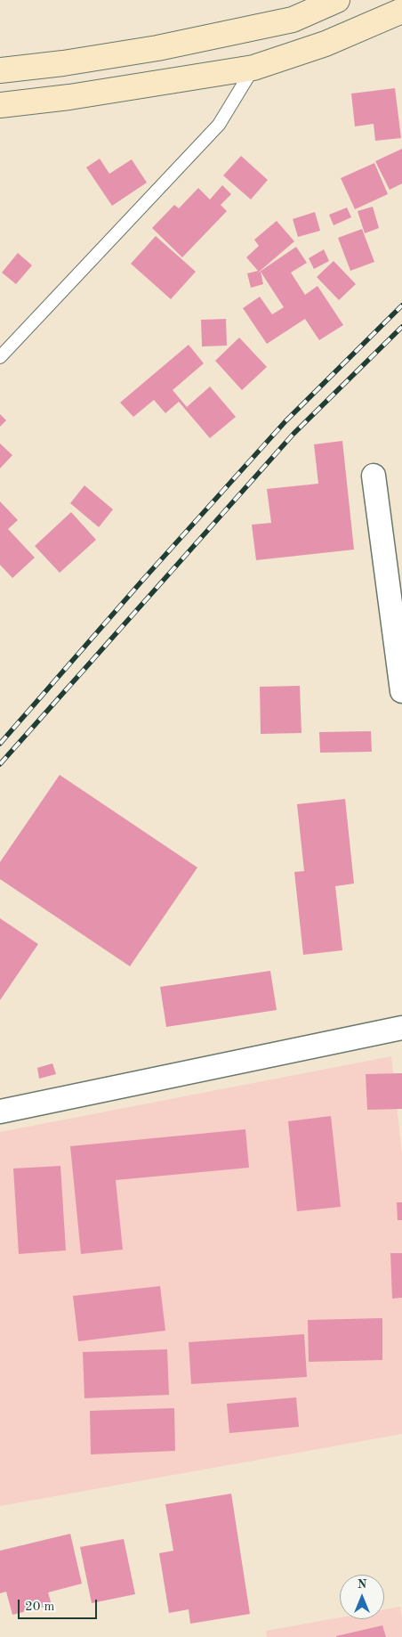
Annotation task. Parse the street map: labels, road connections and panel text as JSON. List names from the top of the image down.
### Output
{
  "scale_bar": "20 m",
  "north": "top"
}
